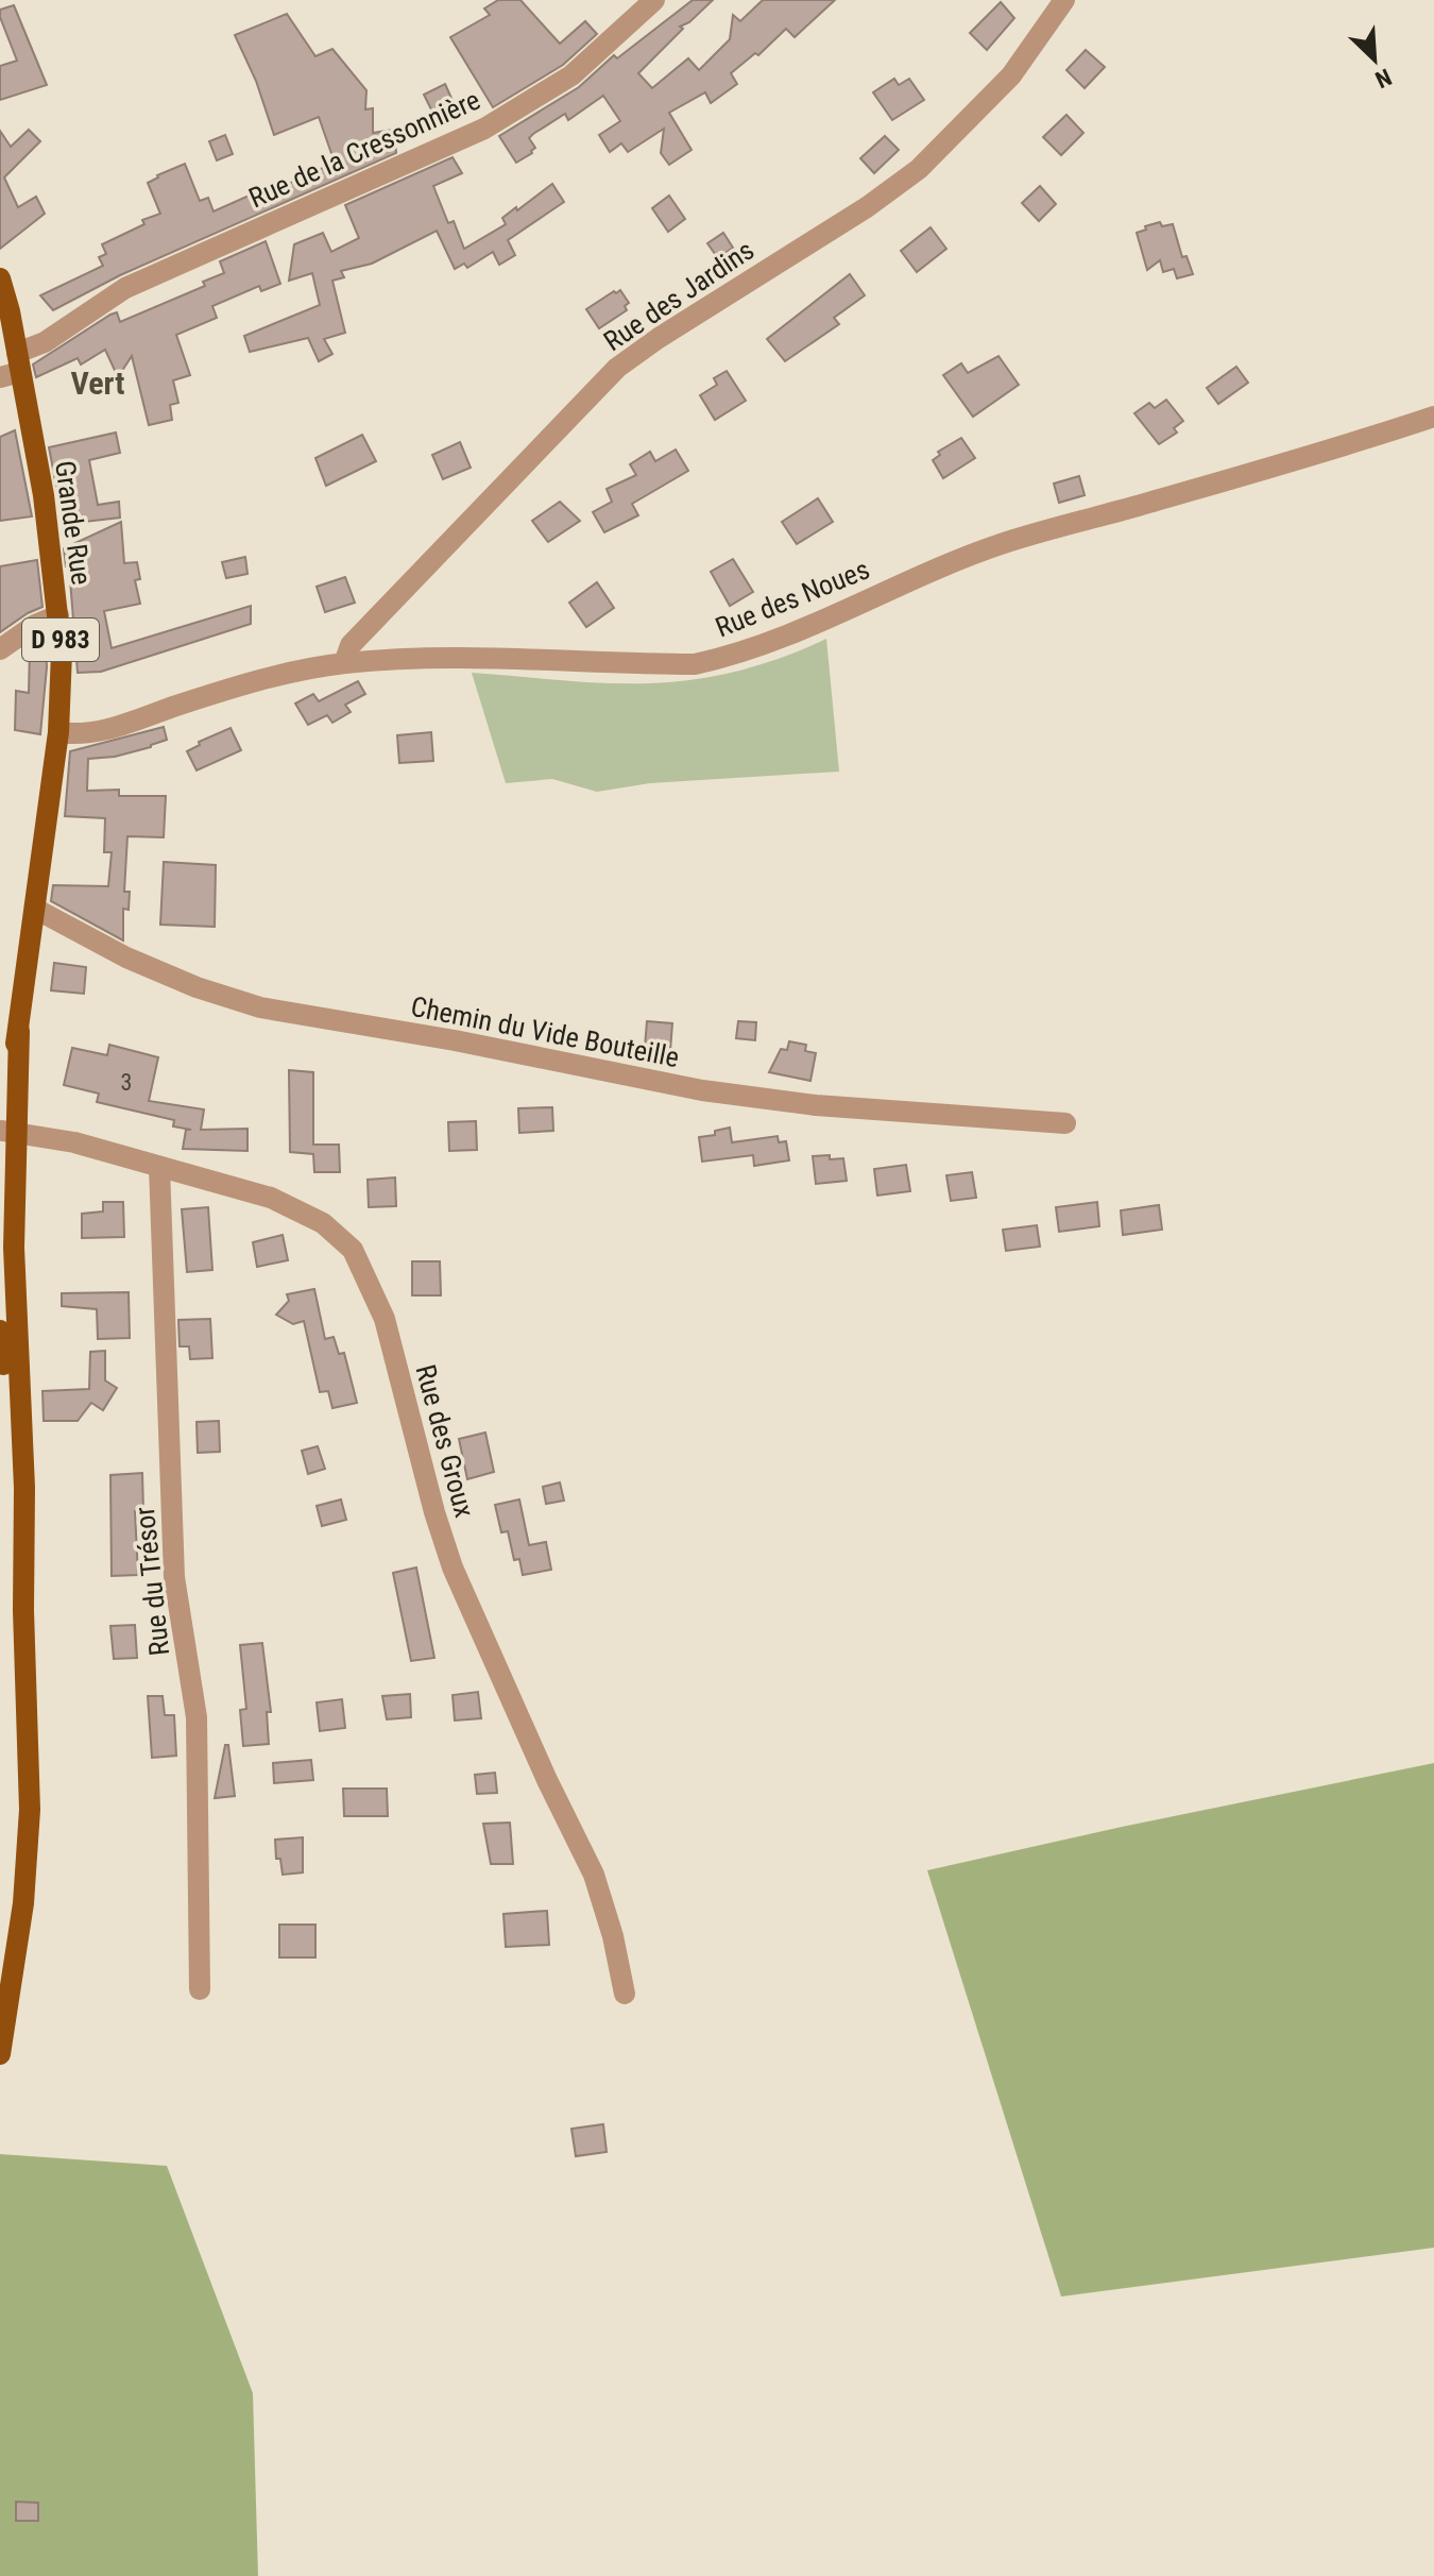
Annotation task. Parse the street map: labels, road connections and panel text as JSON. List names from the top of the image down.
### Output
{
  "streets": {
    "main road": ["Grande Rue", "D 983"],
    "street": [
      "Rue de la Cressonnière",
      "Rue des Jardins",
      "Rue des Noues",
      "Chemin du Vide Bouteille",
      "Rue des Groux",
      "Rue du Trésor"
    ]
  },
  "crossings": [
    ["Rue de la Cressonnière", "Grande Rue"],
    ["Rue des Jardins", "Rue des Noues"],
    ["Grande Rue", "Rue des Noues"],
    ["Grande Rue", "Chemin du Vide Bouteille"],
    ["Grande Rue", "Rue des Groux"],
    ["Rue des Groux", "Rue du Trésor"]
  ],
  "districts": ["Vert"],
  "house_numbers": ["3"],
  "north": "bottom right"
}
